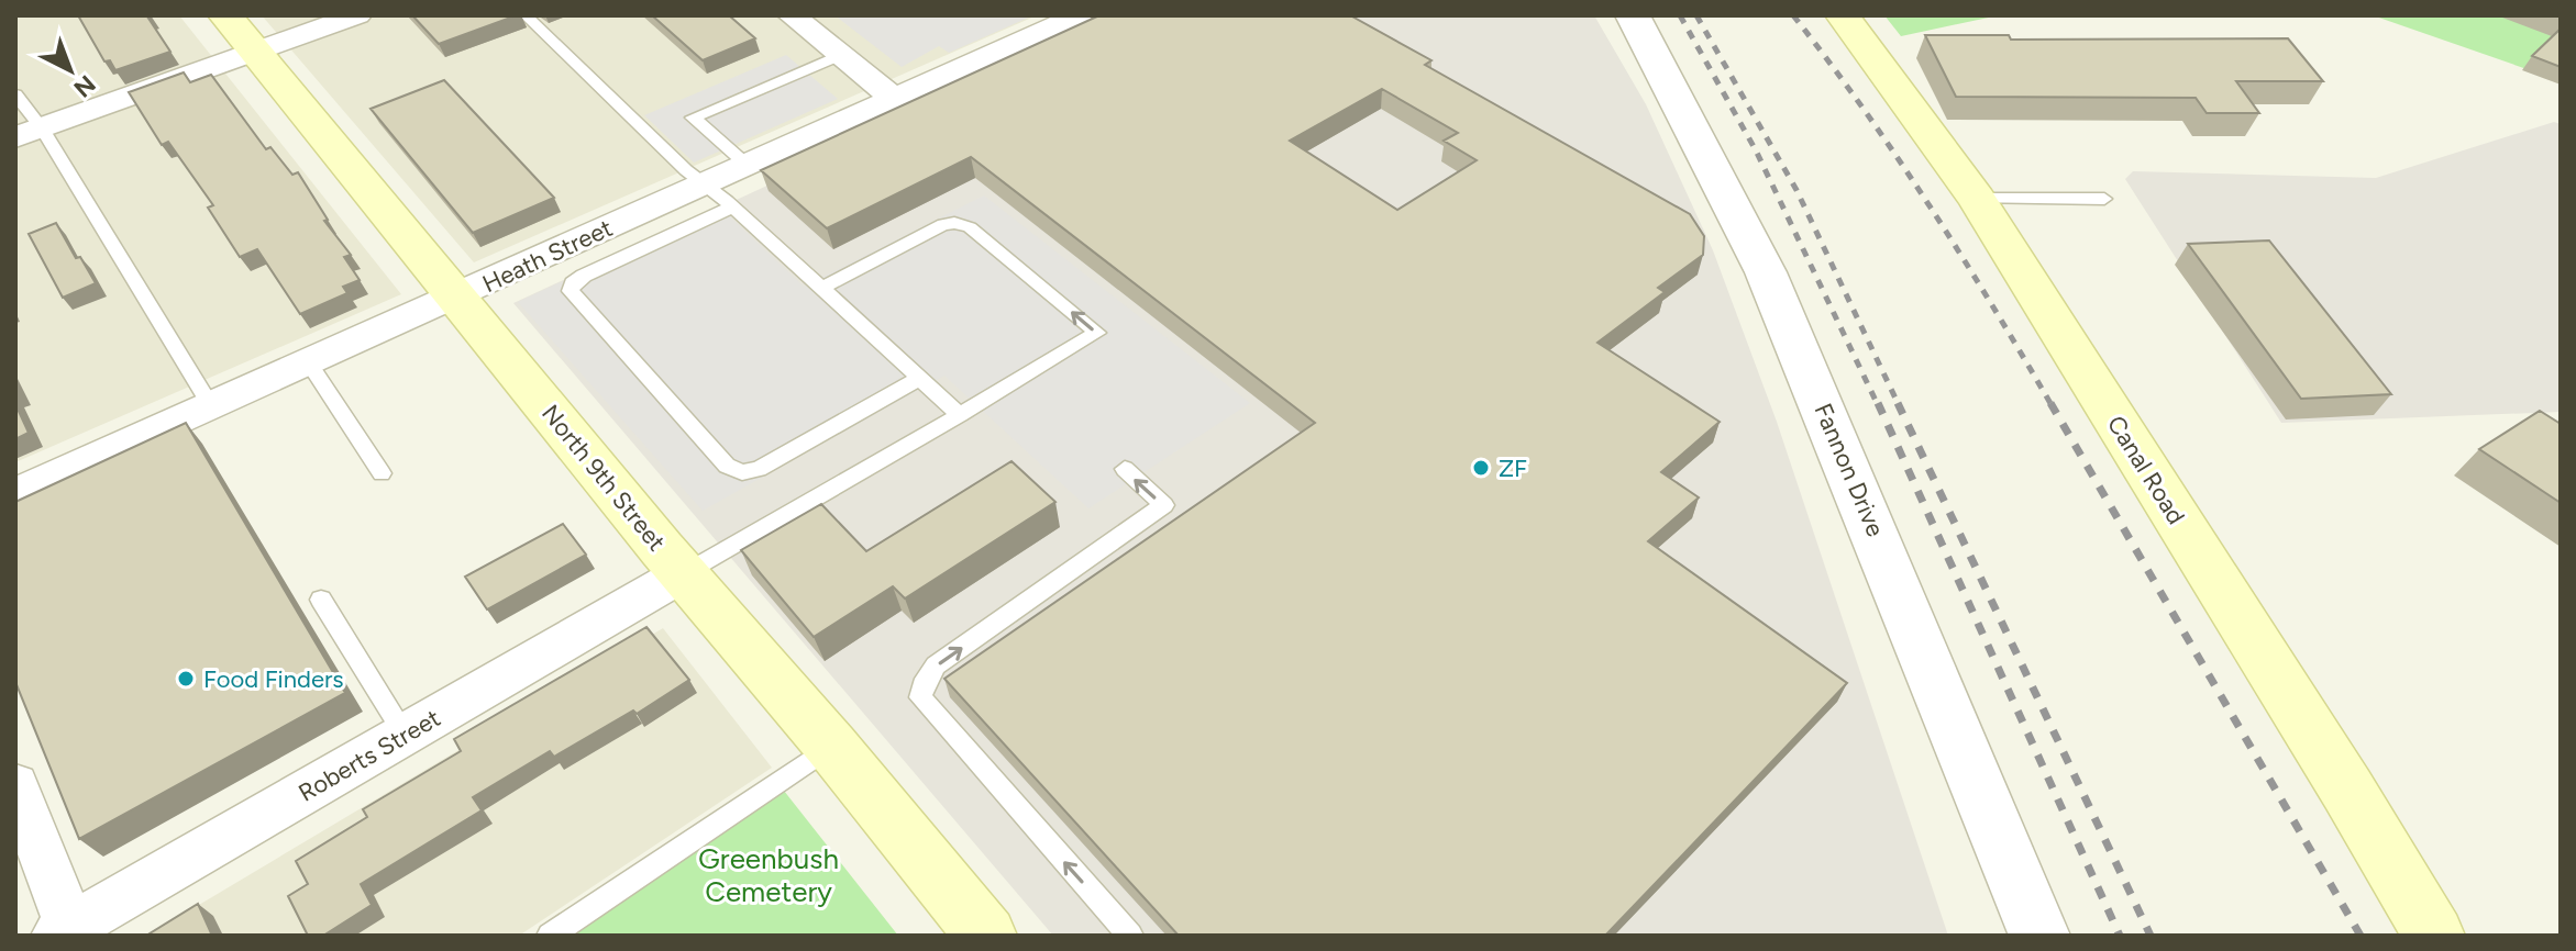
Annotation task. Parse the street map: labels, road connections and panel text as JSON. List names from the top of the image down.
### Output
{
  "streets": {
    "main road": ["Canal Road", "North 9th Street"],
    "street": ["Heath Street", "Fannon Drive", "Roberts Street"]
  },
  "crossings": [
    ["Heath Street", "North 9th Street"],
    ["North 9th Street", "Roberts Street"]
  ],
  "parks": ["Greenbush Cemetery"],
  "places": ["ZF", "Food Finders"],
  "north": "bottom right"
}
